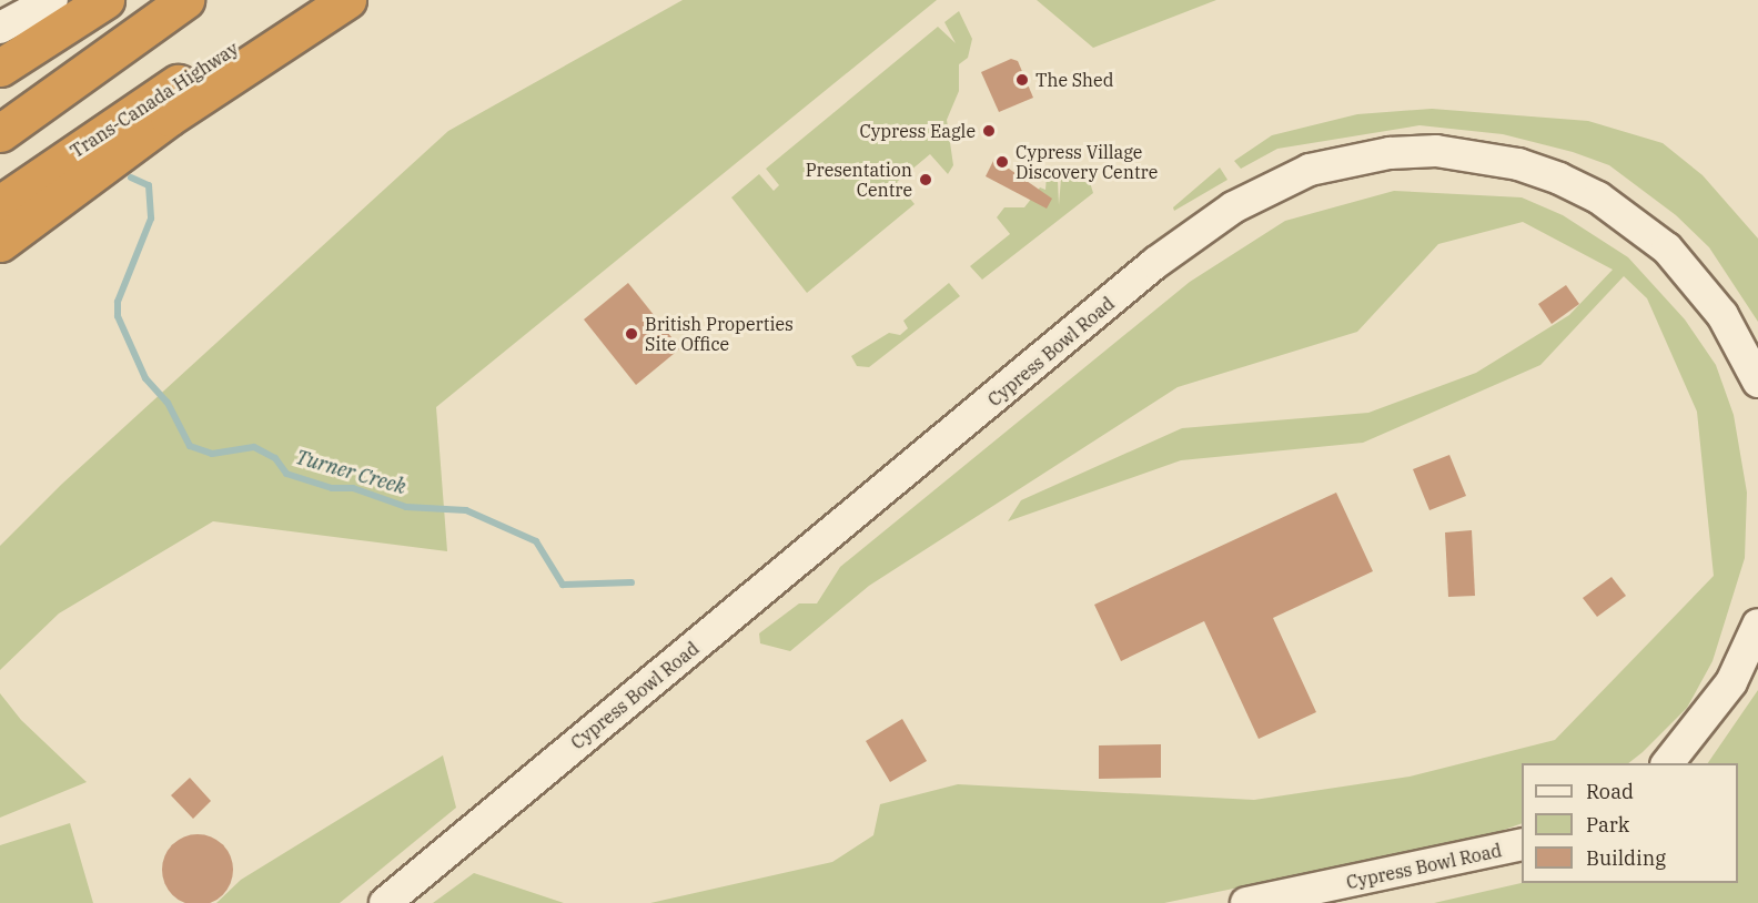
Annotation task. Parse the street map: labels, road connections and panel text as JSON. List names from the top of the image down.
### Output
{
  "streets": {
    "highway": ["Trans-Canada Highway"],
    "street": ["Cypress Bowl Road"]
  },
  "water": ["Turner Creek"],
  "places": [
    "The Shed",
    "Cypress Eagle",
    "Cypress Village Discovery Centre",
    "Presentation Centre",
    "British Properties Site Office"
  ],
  "legend": ["Road", "Park", "Building"]
}
